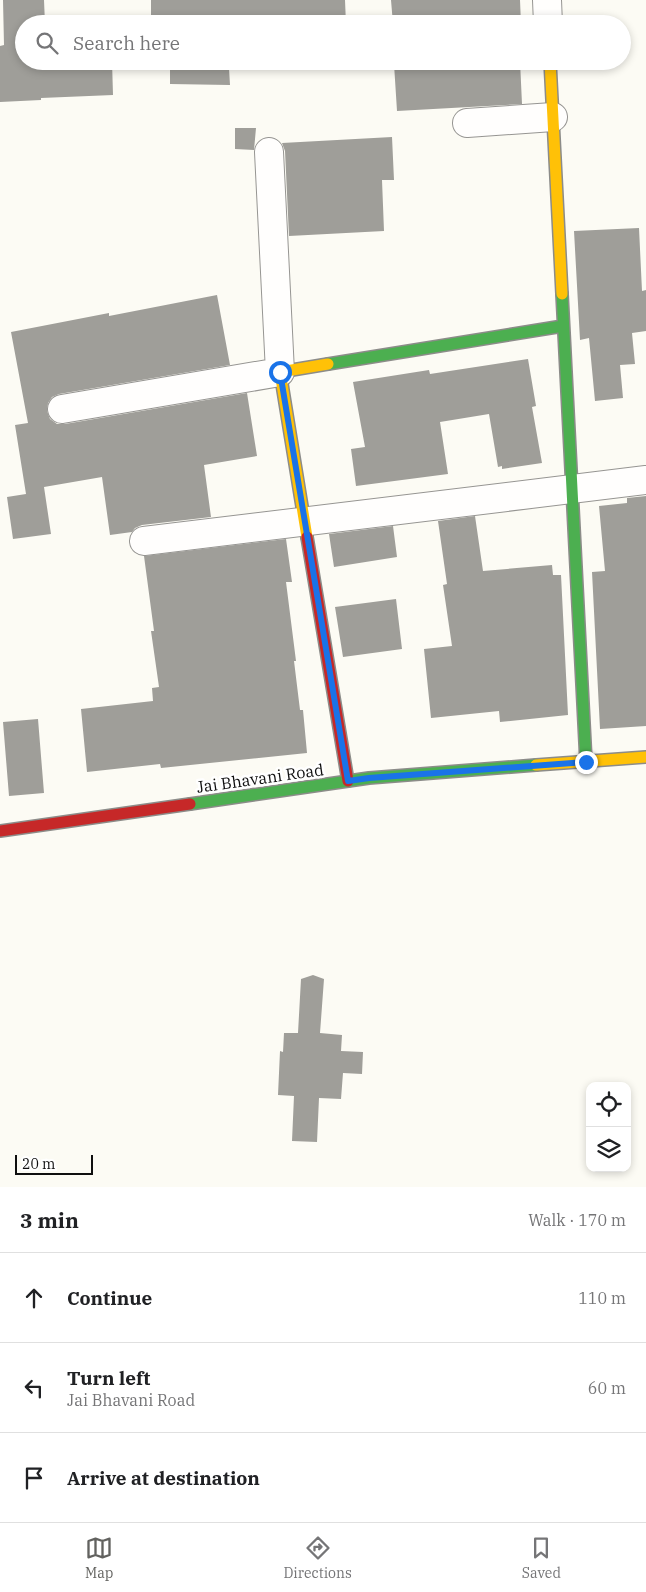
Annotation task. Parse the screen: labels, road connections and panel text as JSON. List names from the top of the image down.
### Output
{
  "streets": {
    "street": ["Jai Bhavani Road"]
  },
  "scale_bar": "20 m",
  "page": {
    "search": "Search here",
    "scale": "20 m",
    "heading": ["3 min", "Walk · 170 m"],
    "list": [
      ["Continue", "110 m"],
      ["Turn left", "Jai Bhavani Road", "60 m"],
      "Arrive at destination"
    ],
    "nav": ["Map", "Directions", "Saved"]
  }
}
